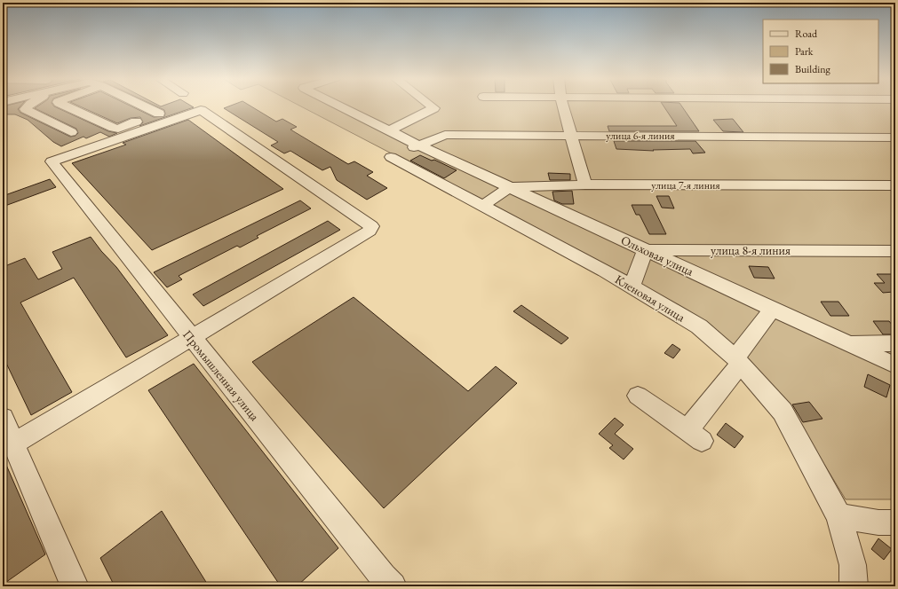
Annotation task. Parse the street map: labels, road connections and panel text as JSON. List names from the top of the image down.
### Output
{
  "streets": {
    "street": [
      "улица 6-я линия",
      "улица 7-я линия",
      "улица 8-я линия",
      "Ольховая улица",
      "Кленовая улица",
      "Промышленная улица"
    ]
  },
  "crossings": [
    ["улица 6-я линия", "Ольховая улица"],
    ["улица 6-я линия", "Кленовая улица"],
    ["улица 7-я линия", "Ольховая улица"],
    ["улица 8-я линия", "Ольховая улица"]
  ],
  "legend": ["Road", "Park", "Building"]
}
